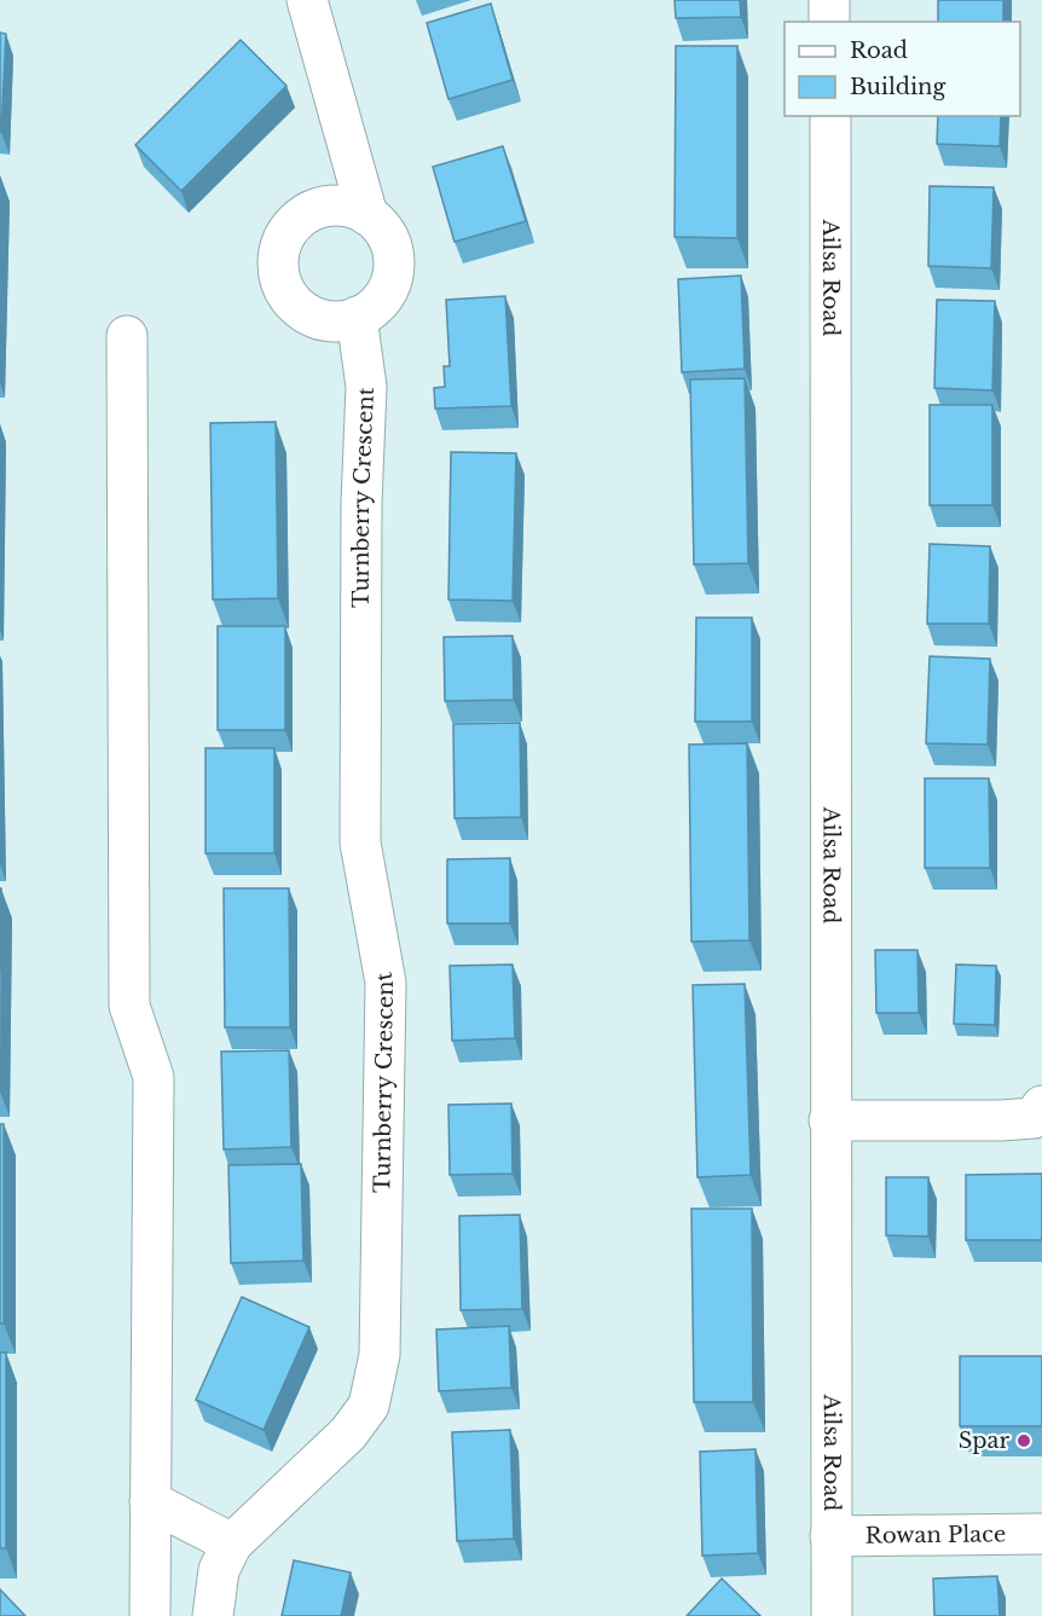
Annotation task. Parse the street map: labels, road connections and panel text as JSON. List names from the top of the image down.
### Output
{
  "streets": {
    "street": ["Ailsa Road", "Turnberry Crescent", "Rowan Place"]
  },
  "crossings": [
    ["Ailsa Road", "Rowan Place"]
  ],
  "places": ["Spar"],
  "legend": ["Road", "Building"]
}
